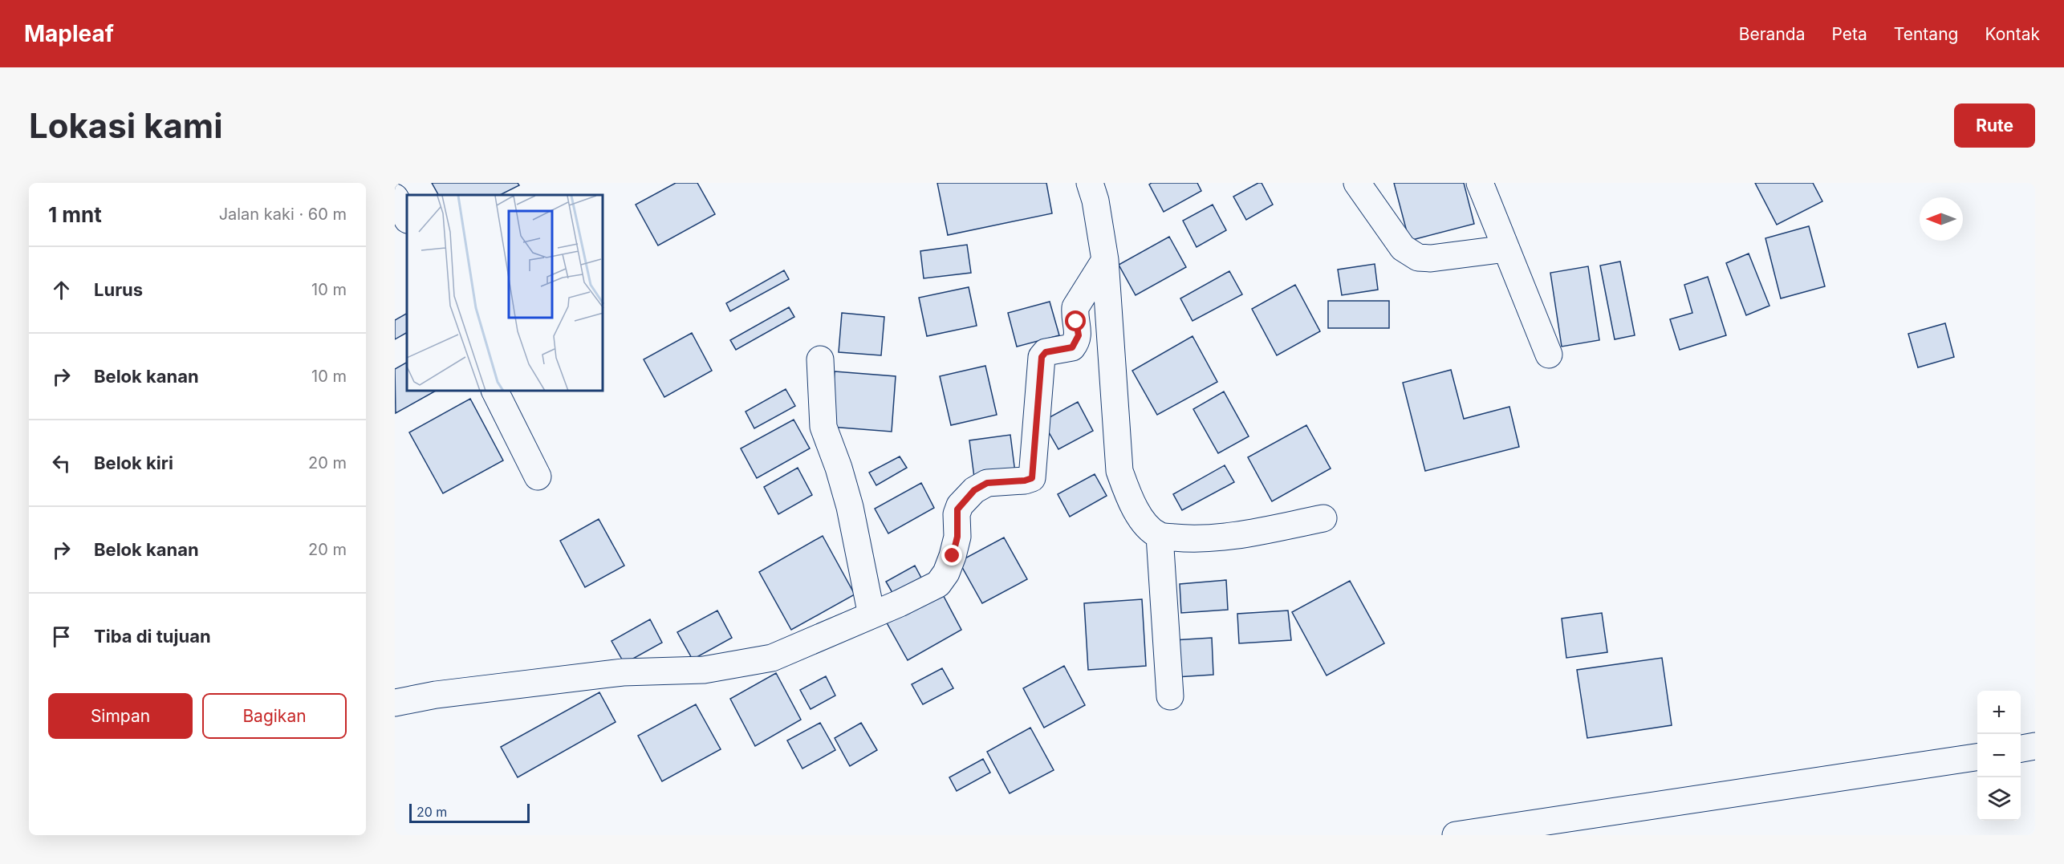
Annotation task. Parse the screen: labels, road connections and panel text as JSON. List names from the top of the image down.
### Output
{
  "scale_bar": "20 m",
  "north": "left",
  "page": {
    "header": "Mapleaf",
    "nav": [
      "Beranda",
      "Peta",
      "Tentang",
      "Kontak"
    ],
    "buttons": [
      "Rute",
      ["Simpan", "Bagikan"]
    ],
    "title": "Lokasi kami",
    "heading": ["1 mnt", "Jalan kaki · 60 m"],
    "list": [
      ["Lurus", "10 m"],
      ["Belok kanan", "10 m"],
      ["Belok kiri", "20 m"],
      ["Belok kanan", "20 m"],
      "Tiba di tujuan"
    ],
    "map_buttons": ["+", "−"],
    "scale": "20 m"
  }
}
